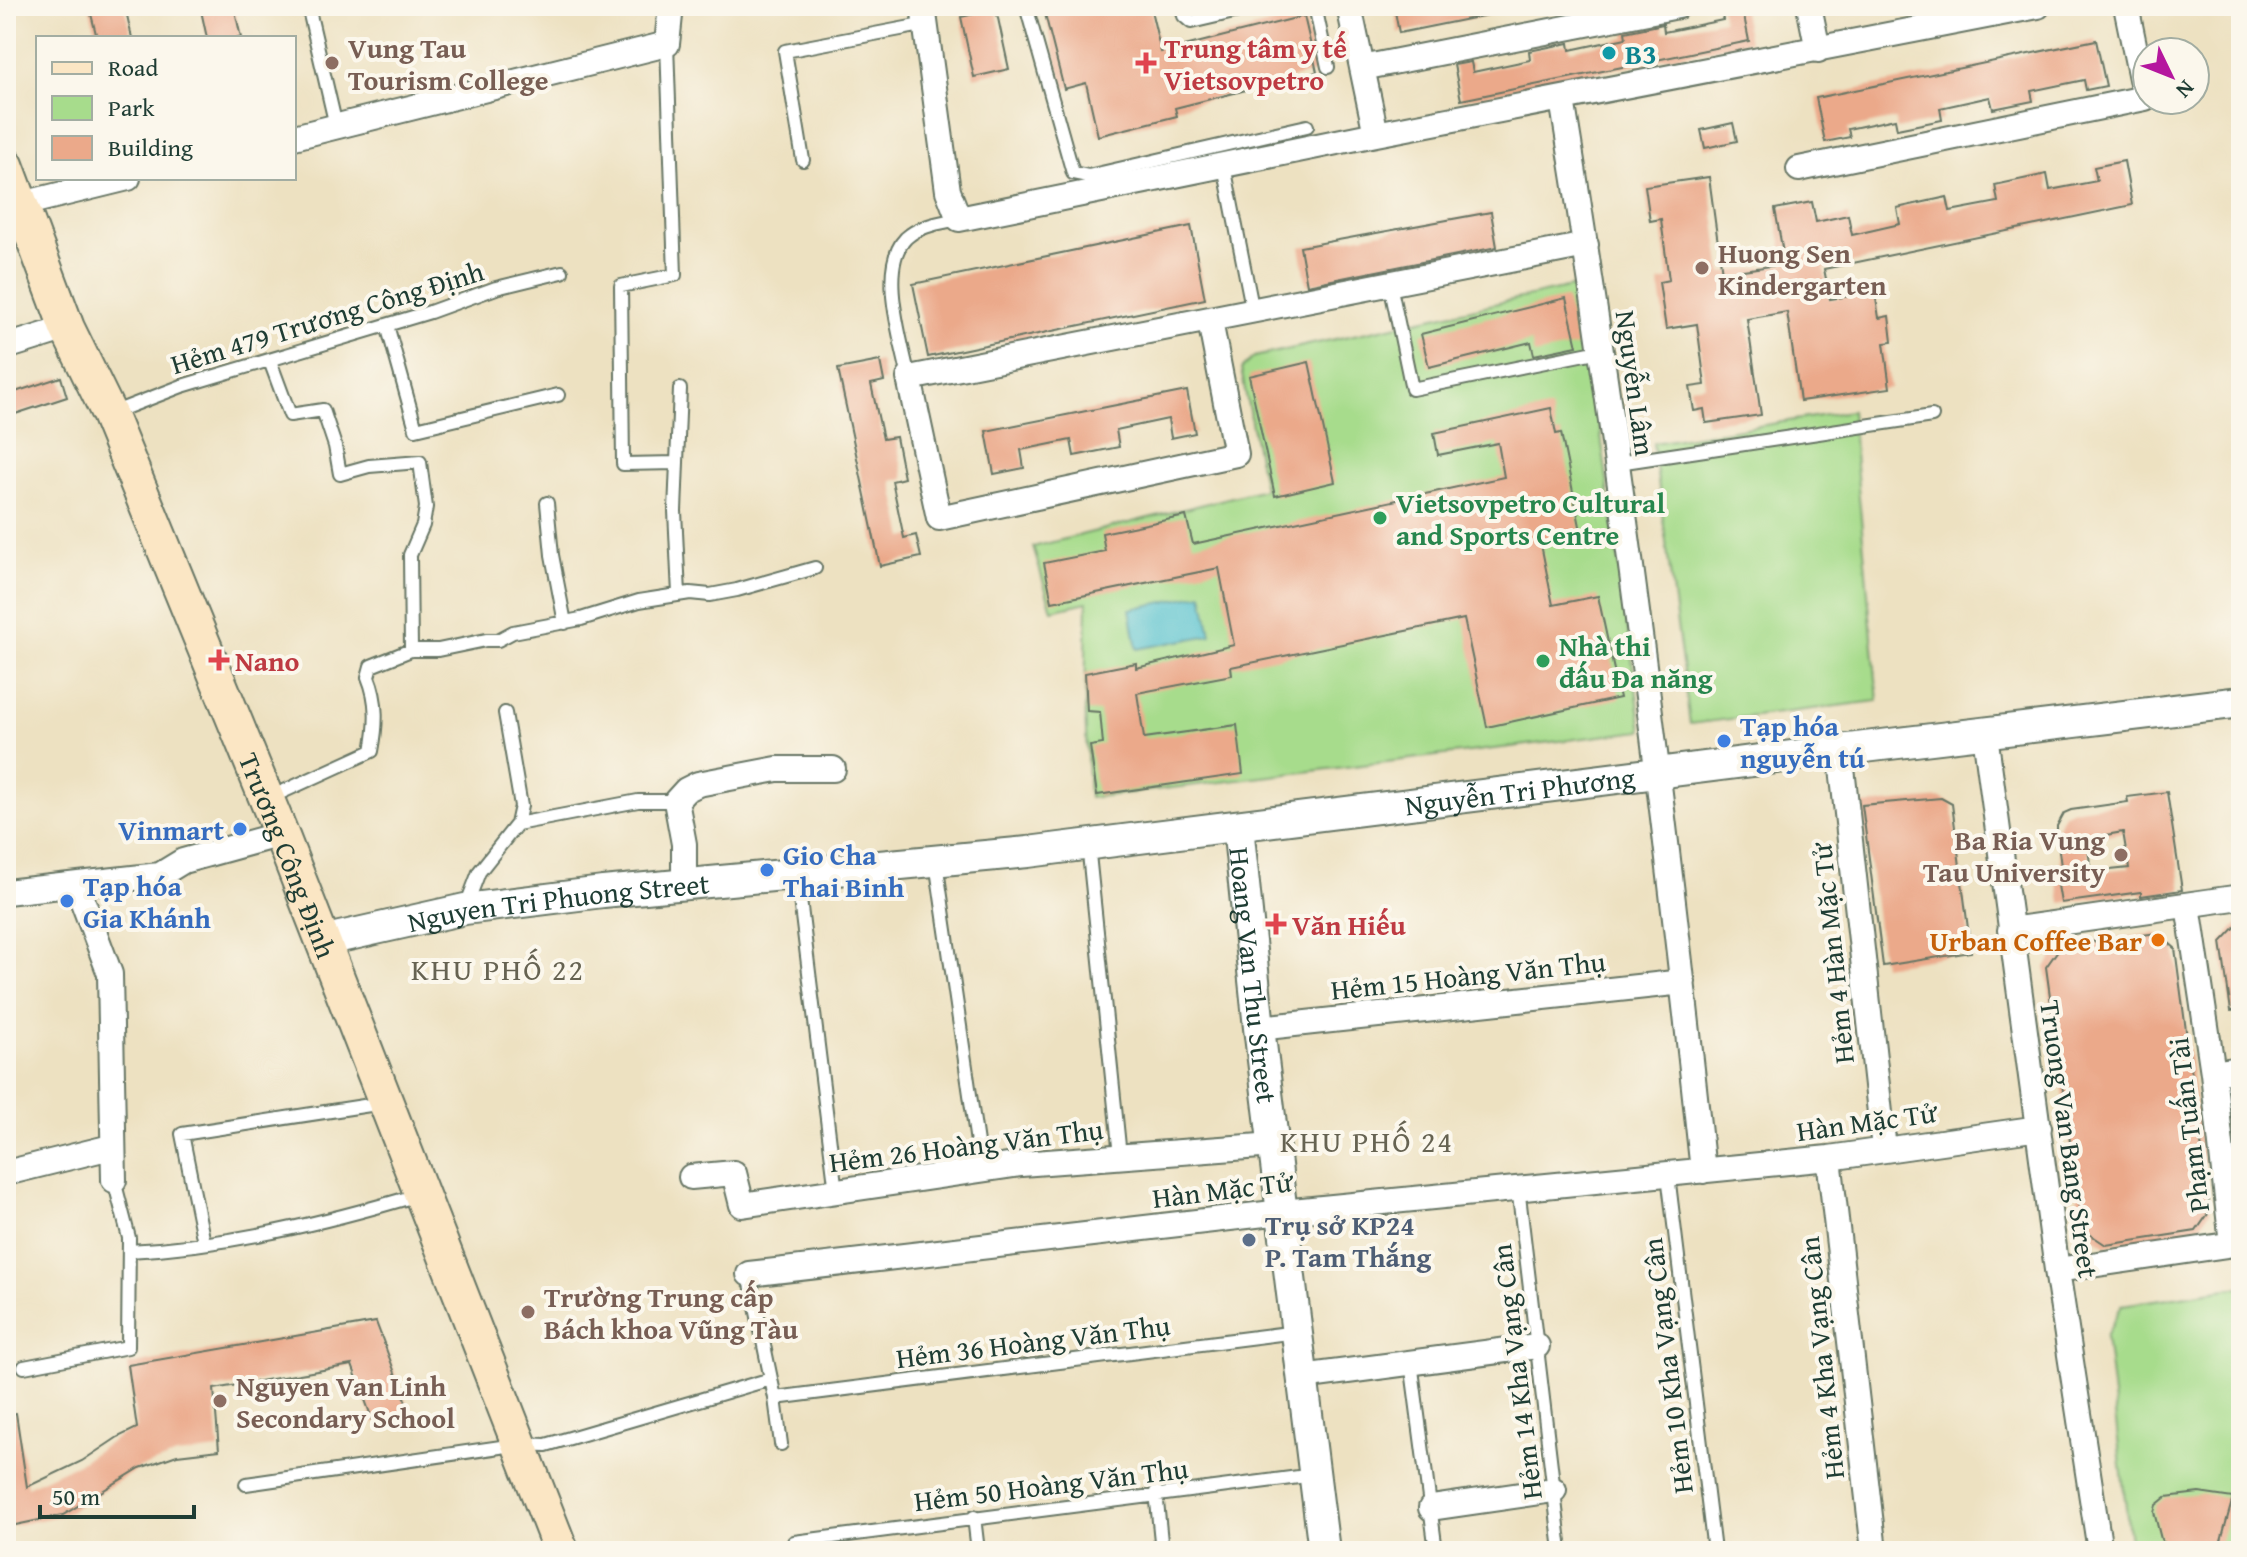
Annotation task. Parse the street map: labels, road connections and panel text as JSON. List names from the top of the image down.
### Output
{
  "streets": {
    "main road": ["Trương Công Định"],
    "street": [
      "Nguyễn Lâm",
      "Nguyễn Tri Phương",
      "Nguyen Tri Phuong Street",
      "Hẻm 4 Hàn Mặc Tử",
      "Hoang Van Thu Street",
      "Hẻm 15 Hoàng Văn Thụ",
      "Hàn Mặc Tử",
      "Phạm Tuấn Tài",
      "Truong Van Bang Street",
      "Hẻm 26 Hoàng Văn Thụ",
      "Hẻm 4 Kha Vạng Cân"
    ],
    "lane": [
      "Hẻm 479 Trương Công Định",
      "Hẻm 36 Hoàng Văn Thụ",
      "Hẻm 10 Kha Vạng Cân",
      "Hẻm 14 Kha Vạng Cân",
      "Hẻm 50 Hoàng Văn Thụ"
    ]
  },
  "crossings": [
    ["Hẻm 479 Trương Công Định", "Trương Công Định"],
    ["Nguyễn Lâm", "Nguyễn Tri Phương"],
    ["Nguyễn Lâm", "Hẻm 15 Hoàng Văn Thụ"],
    ["Nguyễn Lâm", "Hàn Mặc Tử"],
    ["Nguyễn Tri Phương", "Nguyen Tri Phuong Street"],
    ["Nguyễn Tri Phương", "Hẻm 4 Hàn Mặc Tử"],
    ["Nguyễn Tri Phương", "Hoang Van Thu Street"],
    ["Nguyễn Tri Phương", "Truong Van Bang Street"],
    ["Trương Công Định", "Nguyen Tri Phuong Street"],
    ["Hẻm 4 Hàn Mặc Tử", "Hàn Mặc Tử"],
    ["Hoang Van Thu Street", "Hẻm 15 Hoàng Văn Thụ"],
    ["Hoang Van Thu Street", "Hàn Mặc Tử"],
    ["Hoang Van Thu Street", "Hẻm 26 Hoàng Văn Thụ"],
    ["Hoang Van Thu Street", "Hẻm 36 Hoàng Văn Thụ"],
    ["Hoang Van Thu Street", "Hẻm 50 Hoàng Văn Thụ"],
    ["Hàn Mặc Tử", "Truong Van Bang Street"],
    ["Hàn Mặc Tử", "Hẻm 4 Kha Vạng Cân"],
    ["Hàn Mặc Tử", "Hẻm 10 Kha Vạng Cân"],
    ["Hàn Mặc Tử", "Hẻm 14 Kha Vạng Cân"]
  ],
  "districts": ["KHU PHỐ 22", "KHU PHỐ 24"],
  "places": {
    "other": [
      "B3",
      "Vung Tau Tourism College",
      "Huong Sen Kindergarten",
      "Vietsovpetro Cultural and Sports Centre",
      "Nhà thi đấu Đa năng",
      "Tạp hóa nguyễn tú",
      "Vinmart",
      "Ba Ria Vung Tau University",
      "Gio Cha Thai Binh",
      "Tạp hóa Gia Khánh",
      "Urban Coffee Bar",
      "Trụ sở KP24 P. Tam Thắng",
      "Trường Trung cấp Bách khoa Vũng Tàu",
      "Nguyen Van Linh Secondary School"
    ],
    "health": ["Trung tâm y tế Vietsovpetro", "Nano", "Văn Hiếu"]
  },
  "legend": ["Road", "Park", "Building"],
  "scale_bar": "50 m",
  "north": "bottom right"
}
